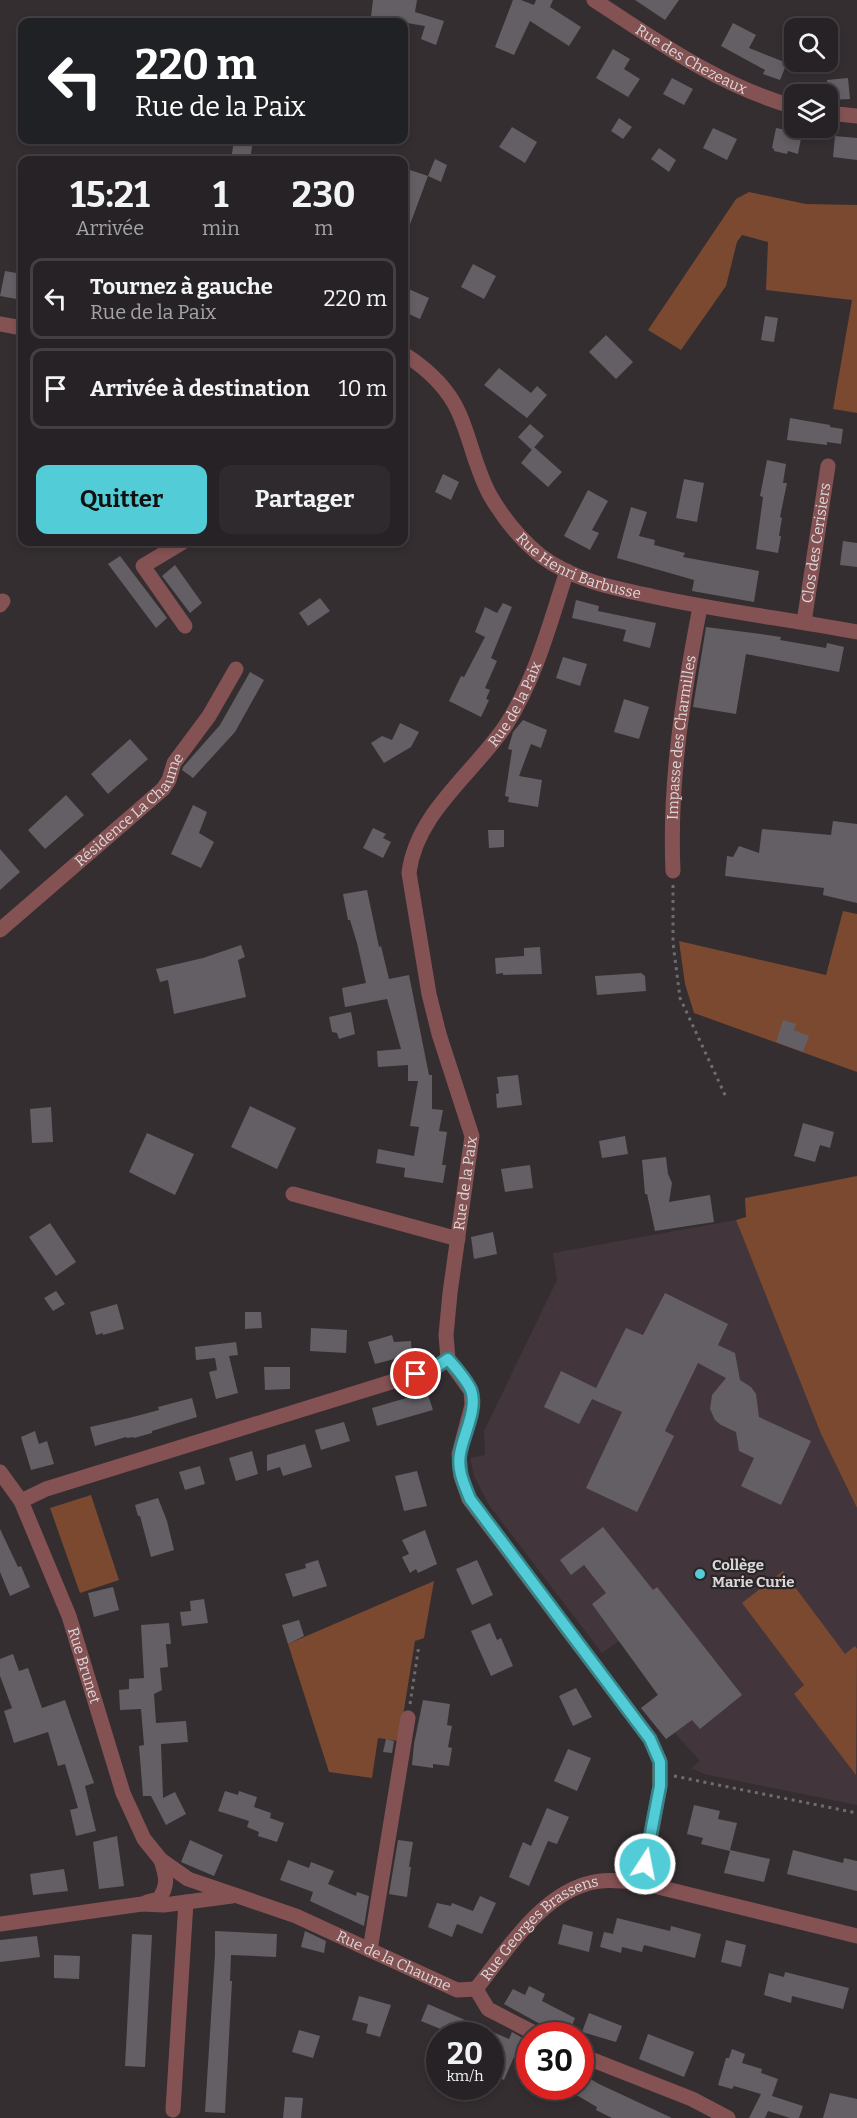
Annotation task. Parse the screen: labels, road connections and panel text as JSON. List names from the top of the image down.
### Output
{
  "streets": {
    "street": [
      "Rue des Chezeaux",
      "Clos des Cerisiers",
      "Rue Henri Barbusse",
      "Rue de la Paix",
      "Impasse des Charmilles",
      "Résidence La Chaume",
      "Rue Brunet",
      "Rue Georges Brassens",
      "Rue de la Chaume"
    ]
  },
  "crossings": [
    ["Clos des Cerisiers", "Rue Henri Barbusse"],
    ["Rue Henri Barbusse", "Rue de la Paix"],
    ["Rue Henri Barbusse", "Impasse des Charmilles"],
    ["Rue Brunet", "Rue de la Chaume"],
    ["Rue Georges Brassens", "Rue de la Chaume"]
  ],
  "places": ["Collège Marie Curie"],
  "page": {
    "turn": ["220 m", "Rue de la Paix"],
    "eta": [
      "15:21",
      "Arrivée",
      "1",
      "min",
      "230",
      "m"
    ],
    "list": [
      {
        "name": "Tournez à gauche",
        "note": "Rue de la Paix",
        "value": "220 m"
      },
      {
        "name": "Arrivée à destination",
        "value": "10 m"
      }
    ],
    "buttons": ["Quitter", "Partager"],
    "speed": "20 km/h",
    "limit": "30"
  }
}
